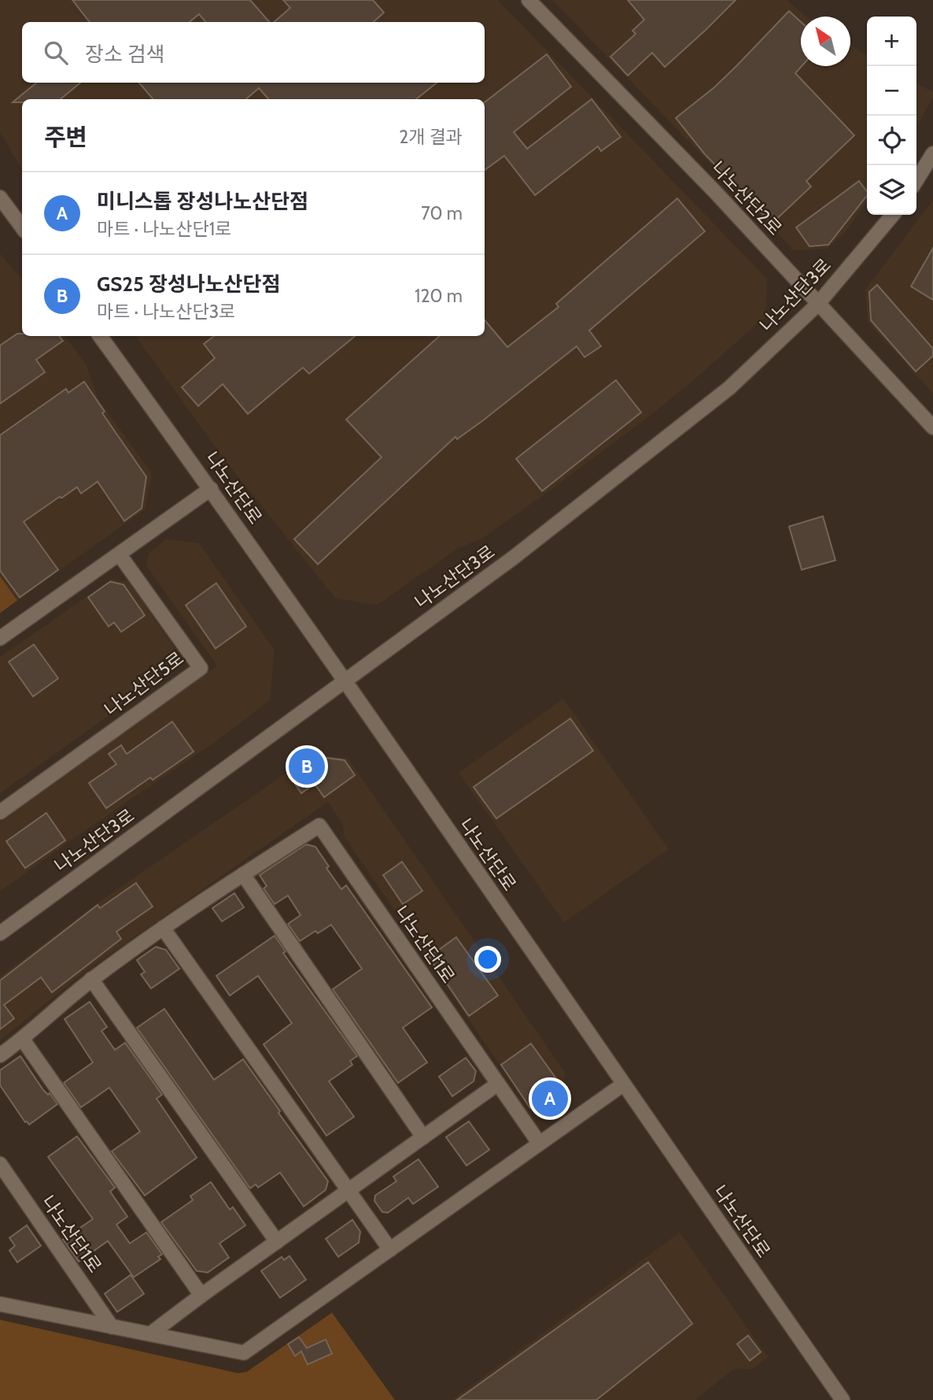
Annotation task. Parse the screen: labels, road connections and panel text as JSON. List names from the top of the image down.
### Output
{
  "streets": {
    "street": [
      "나노산단2로",
      "나노산단3로",
      "나노산단로",
      "나노산단5로",
      "나노산단1로"
    ]
  },
  "crossings": [
    ["나노산단2로", "나노산단3로"],
    ["나노산단3로", "나노산단로"]
  ],
  "north": "top left",
  "page": {
    "map_buttons": ["+", "−"],
    "search": "장소 검색",
    "heading": ["주변", "2개 결과"],
    "list": [
      {
        "mark": "A",
        "name": "미니스톱 장성나노산단점",
        "note": "마트 · 나노산단1로",
        "value": "70 m"
      },
      {
        "mark": "B",
        "name": "GS25 장성나노산단점",
        "note": "마트 · 나노산단3로",
        "value": "120 m"
      }
    ],
    "pins": ["B", "A"]
  }
}
